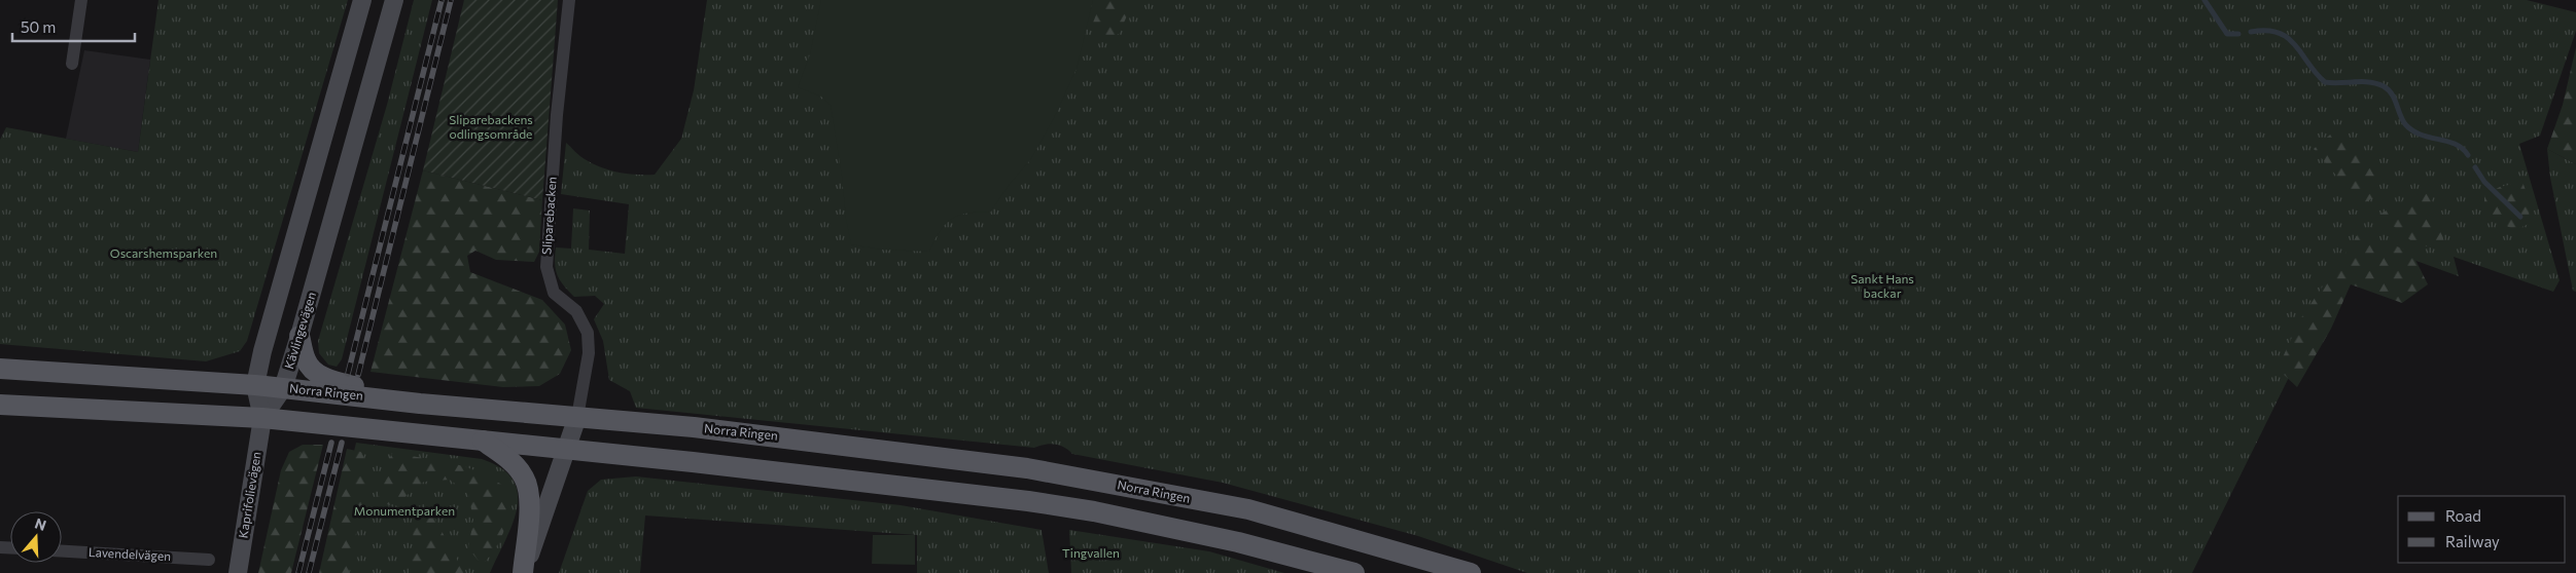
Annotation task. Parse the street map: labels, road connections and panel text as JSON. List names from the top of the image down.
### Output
{
  "streets": {
    "main road": ["Kävlingevägen", "Norra Ringen", "Kaprifolievägen"],
    "street": ["Sliparebacken", "Lavendelvägen"]
  },
  "crossings": [
    ["Sliparebacken", "Norra Ringen"],
    ["Kävlingevägen", "Norra Ringen"],
    ["Kävlingevägen", "Kaprifolievägen"]
  ],
  "parks": [
    "Sliparebackens odlingsområde",
    "Oscarshemsparken",
    "Sankt Hans backar",
    "Monumentparken",
    "Tingvallen"
  ],
  "legend": ["Road", "Railway"],
  "scale_bar": "50 m",
  "north": "top"
}
